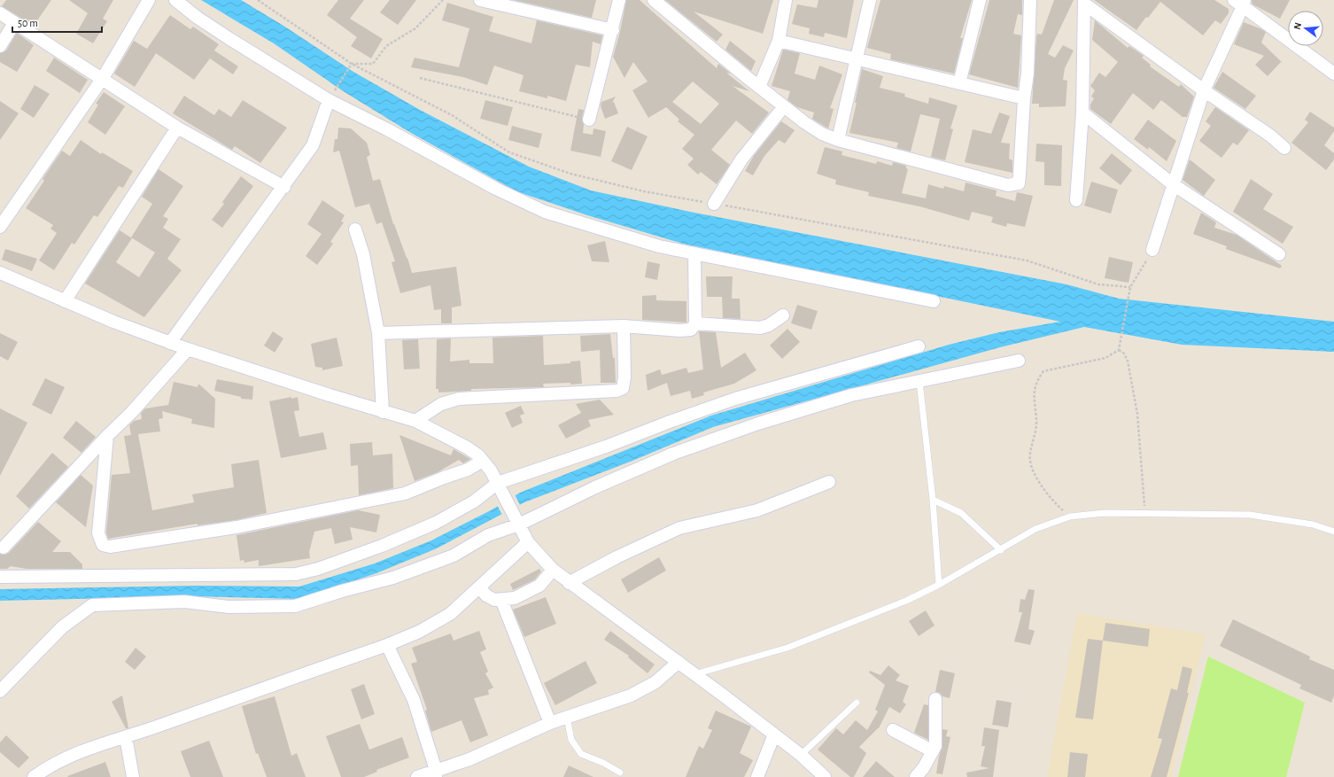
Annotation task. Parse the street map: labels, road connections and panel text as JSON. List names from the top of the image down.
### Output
{
  "scale_bar": "50 m",
  "north": "left"
}
